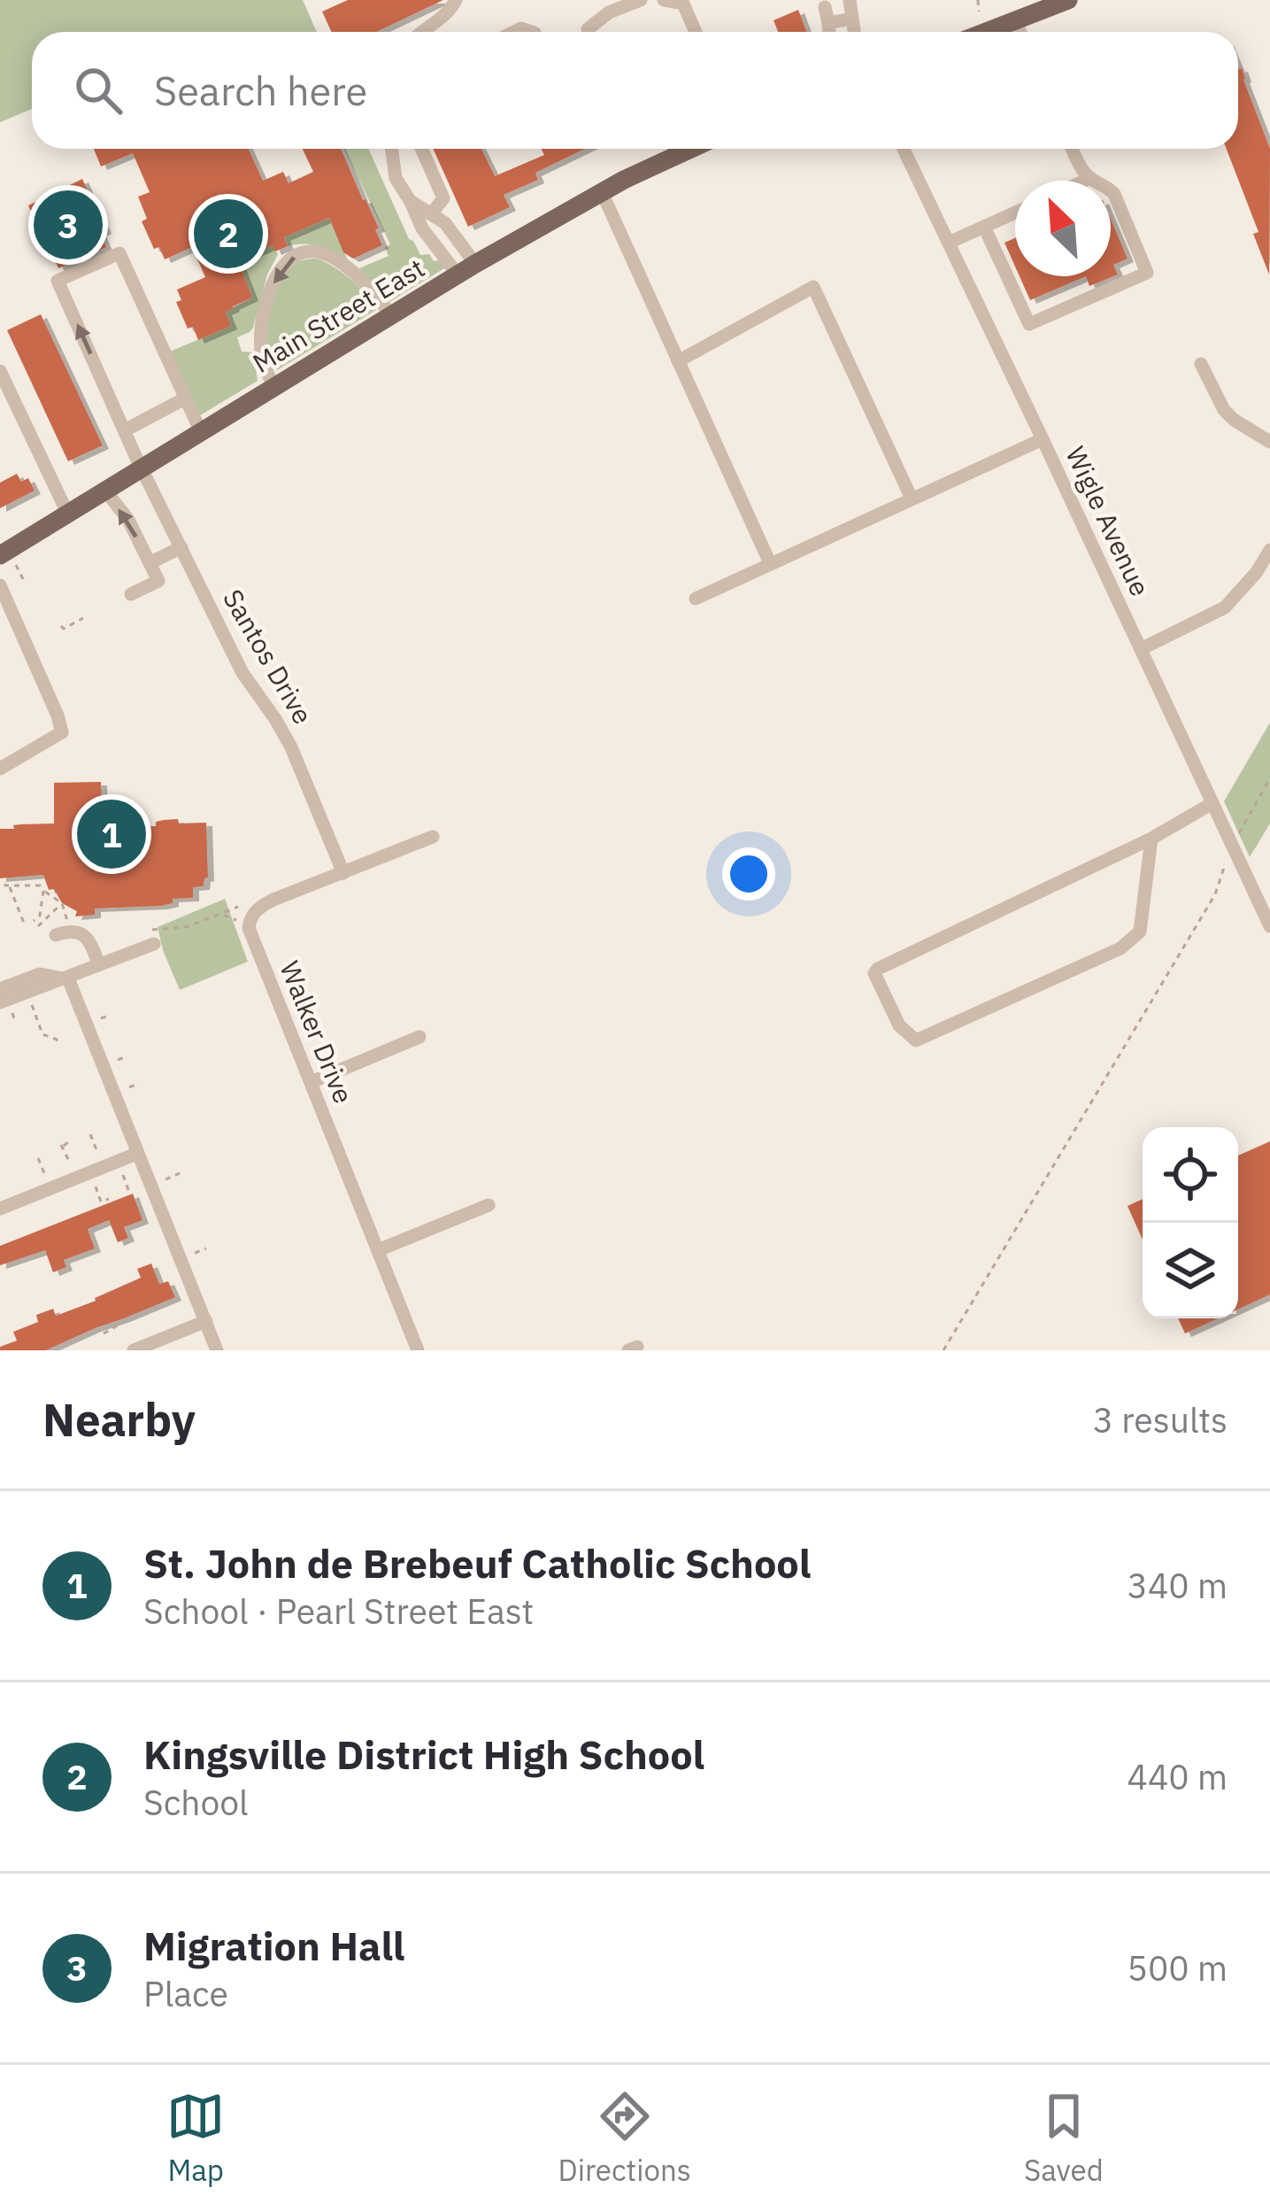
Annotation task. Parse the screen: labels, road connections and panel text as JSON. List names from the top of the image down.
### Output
{
  "streets": {
    "main road": ["Main Street East"],
    "street": ["Wigle Avenue", "Santos Drive", "Walker Drive"]
  },
  "crossings": [
    ["Main Street East", "Santos Drive"],
    ["Santos Drive", "Walker Drive"]
  ],
  "north": "top left",
  "page": {
    "search": "Search here",
    "pins": ["3", "2", "1"],
    "heading": ["Nearby", "3 results"],
    "list": [
      {
        "mark": "1",
        "name": "St. John de Brebeuf Catholic School",
        "note": "School · Pearl Street East",
        "value": "340 m"
      },
      {
        "mark": "2",
        "name": "Kingsville District High School",
        "note": "School",
        "value": "440 m"
      },
      {
        "mark": "3",
        "name": "Migration Hall",
        "note": "Place",
        "value": "500 m"
      }
    ],
    "nav": ["Map", "Directions", "Saved"]
  }
}
